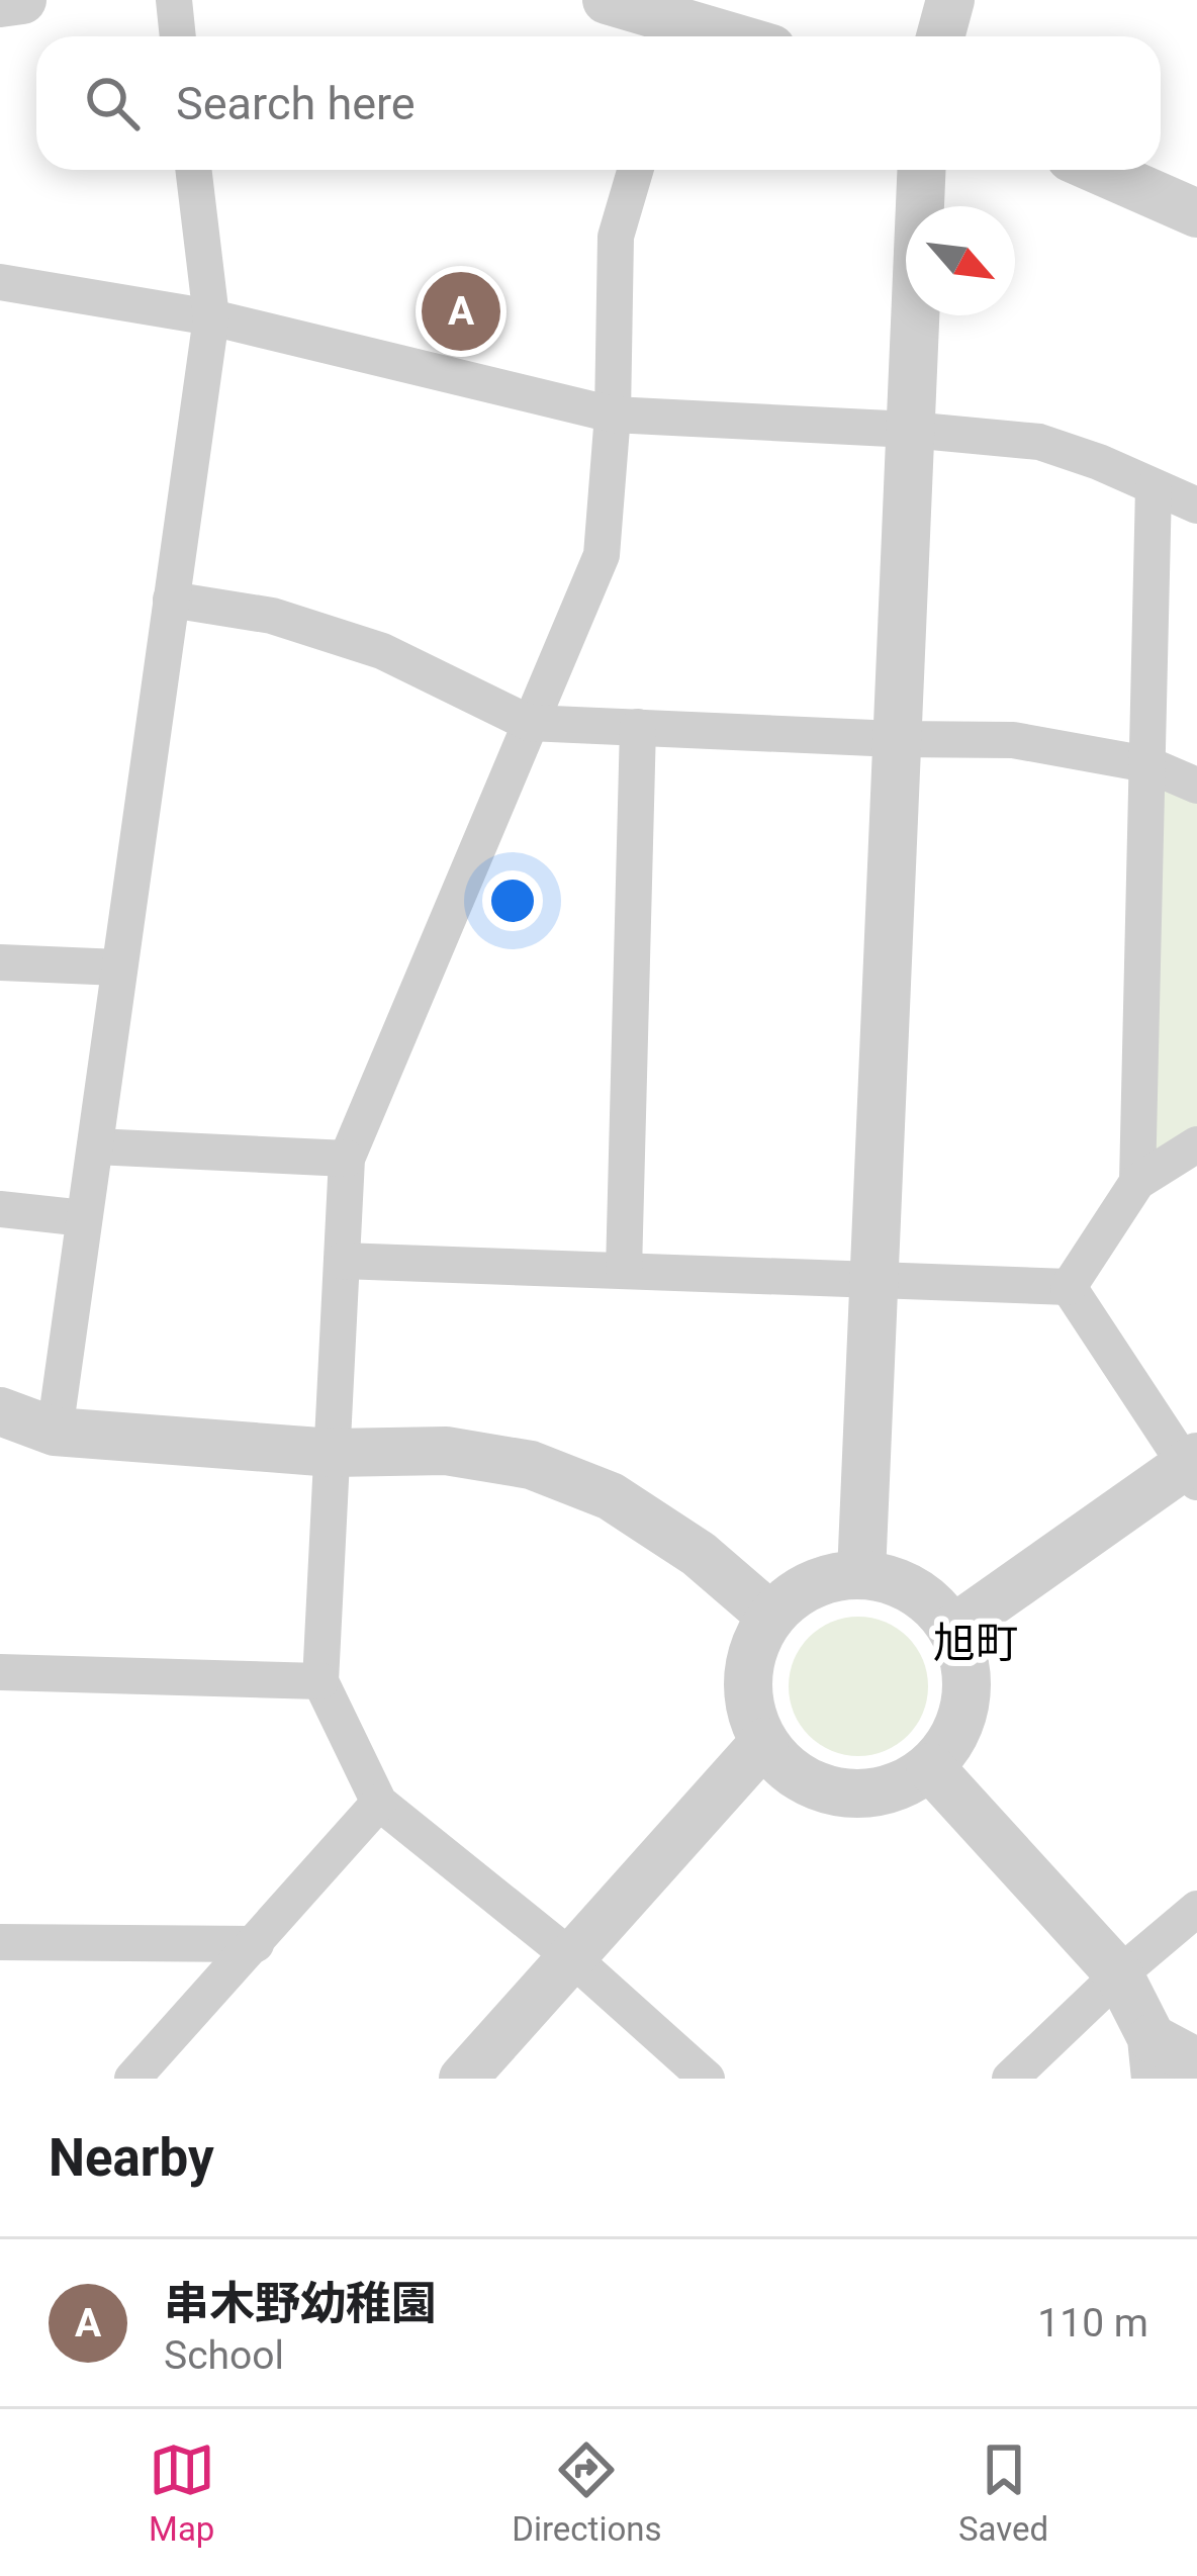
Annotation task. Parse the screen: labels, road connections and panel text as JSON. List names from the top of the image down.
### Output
{
  "districts": ["旭町"],
  "north": "bottom right",
  "page": {
    "search": "Search here",
    "pins": "A",
    "heading": "Nearby",
    "list": [
      {
        "mark": "A",
        "name": "串木野幼稚園",
        "note": "School",
        "value": "110 m"
      }
    ],
    "nav": ["Map", "Directions", "Saved"]
  }
}
